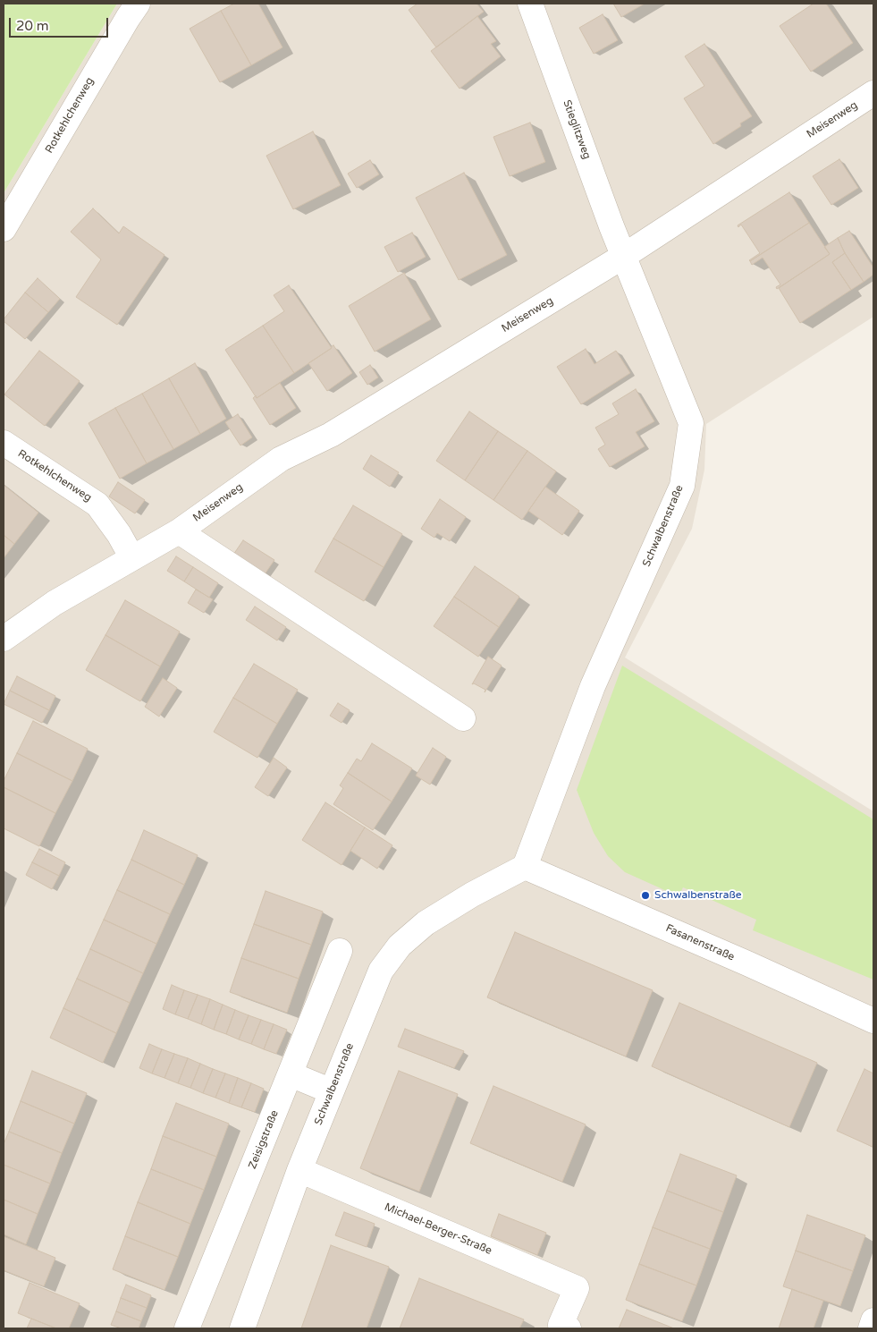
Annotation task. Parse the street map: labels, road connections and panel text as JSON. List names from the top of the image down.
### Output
{
  "streets": {
    "street": [
      "Rotkehlchenweg",
      "Meisenweg",
      "Stieglitzweg",
      "Schwalbenstraße",
      "Fasanenstraße",
      "Zeisigstraße",
      "Michael-Berger-Straße"
    ]
  },
  "crossings": [
    ["Rotkehlchenweg", "Meisenweg"],
    ["Meisenweg", "Stieglitzweg"],
    ["Meisenweg", "Schwalbenstraße"],
    ["Stieglitzweg", "Schwalbenstraße"],
    ["Schwalbenstraße", "Fasanenstraße"],
    ["Schwalbenstraße", "Michael-Berger-Straße"]
  ],
  "places": ["Schwalbenstraße"],
  "scale_bar": "20 m"
}
